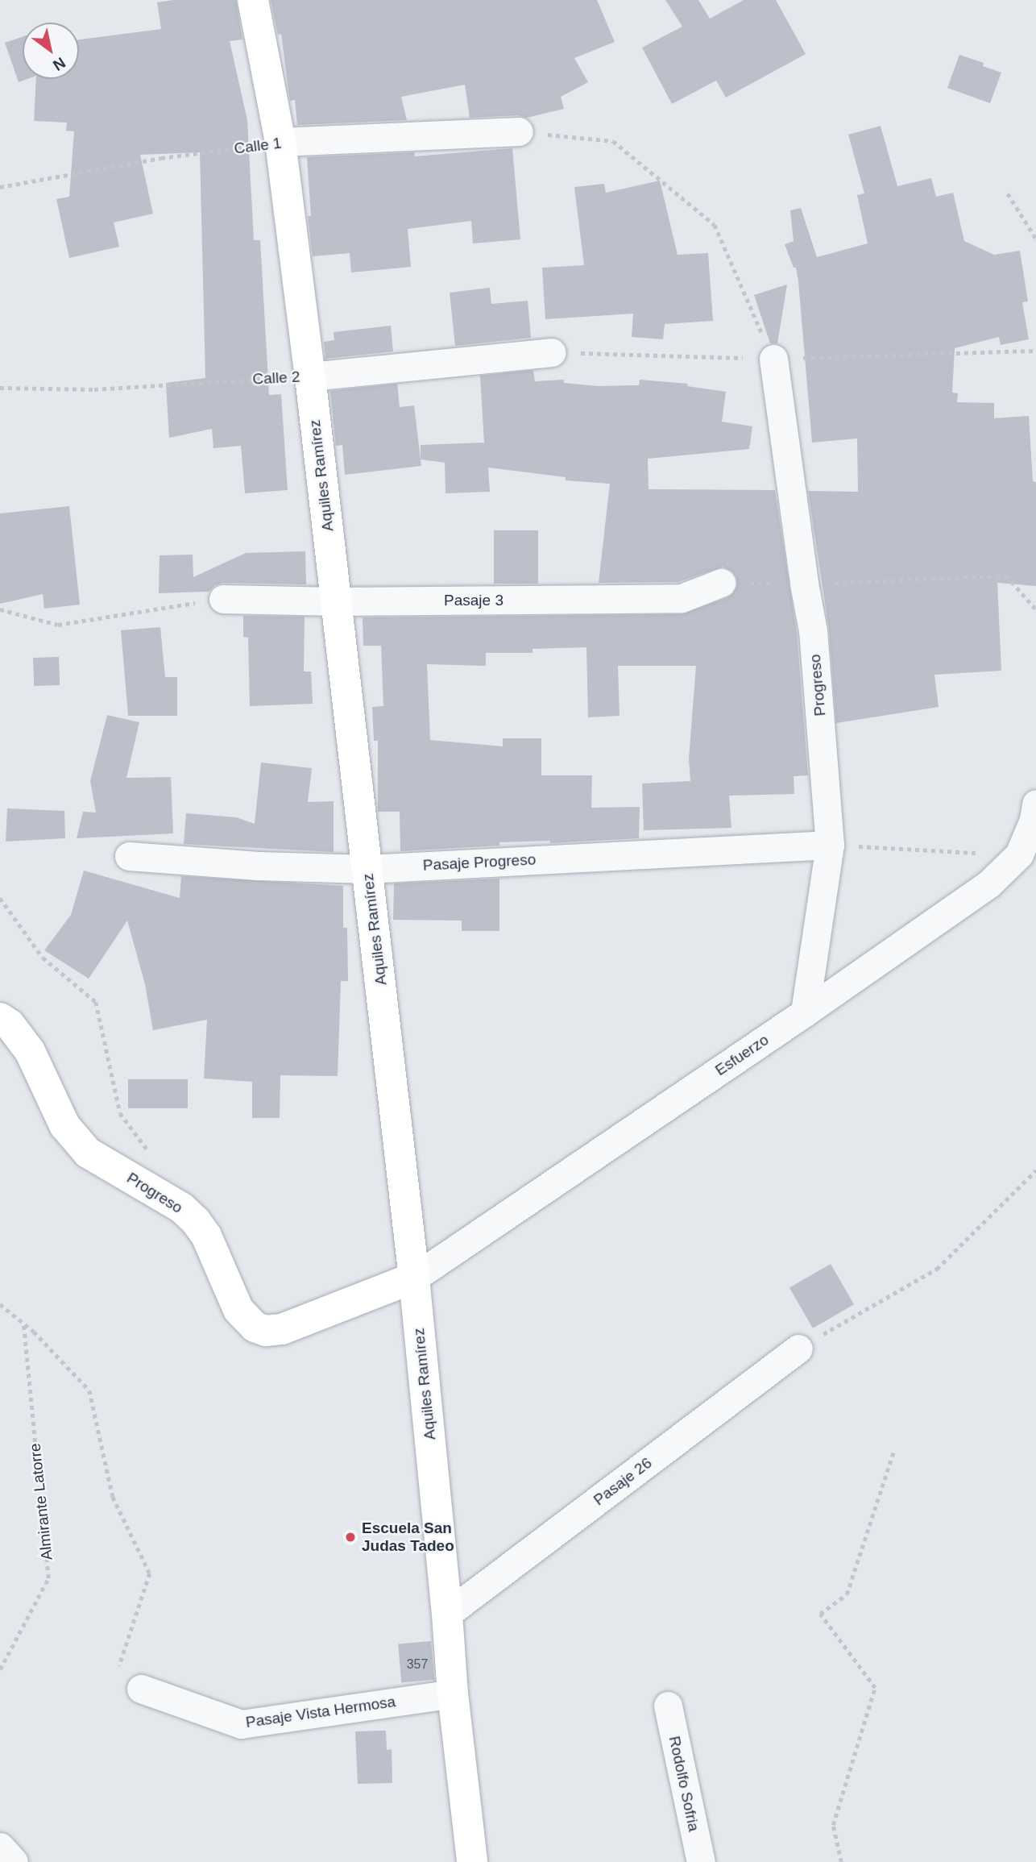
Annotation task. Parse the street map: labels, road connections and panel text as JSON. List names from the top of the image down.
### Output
{
  "streets": {
    "street": [
      "Calle 1",
      "Calle 2",
      "Aquiles Ramírez",
      "Pasaje 3",
      "Progreso",
      "Pasaje Progreso",
      "Esfuerzo",
      "Pasaje 26",
      "Pasaje Vista Hermosa",
      "Rodolfo Sofria"
    ],
    "path": ["Almirante Latorre"]
  },
  "crossings": [
    ["Calle 1", "Aquiles Ramírez"],
    ["Calle 2", "Aquiles Ramírez"],
    ["Aquiles Ramírez", "Pasaje 3"],
    ["Aquiles Ramírez", "Progreso"],
    ["Aquiles Ramírez", "Pasaje Progreso"],
    ["Aquiles Ramírez", "Esfuerzo"],
    ["Aquiles Ramírez", "Pasaje 26"],
    ["Aquiles Ramírez", "Pasaje Vista Hermosa"],
    ["Progreso", "Pasaje Progreso"],
    ["Progreso", "Esfuerzo"]
  ],
  "places": ["Escuela San Judas Tadeo"],
  "house_numbers": ["357"],
  "north": "bottom right"
}
